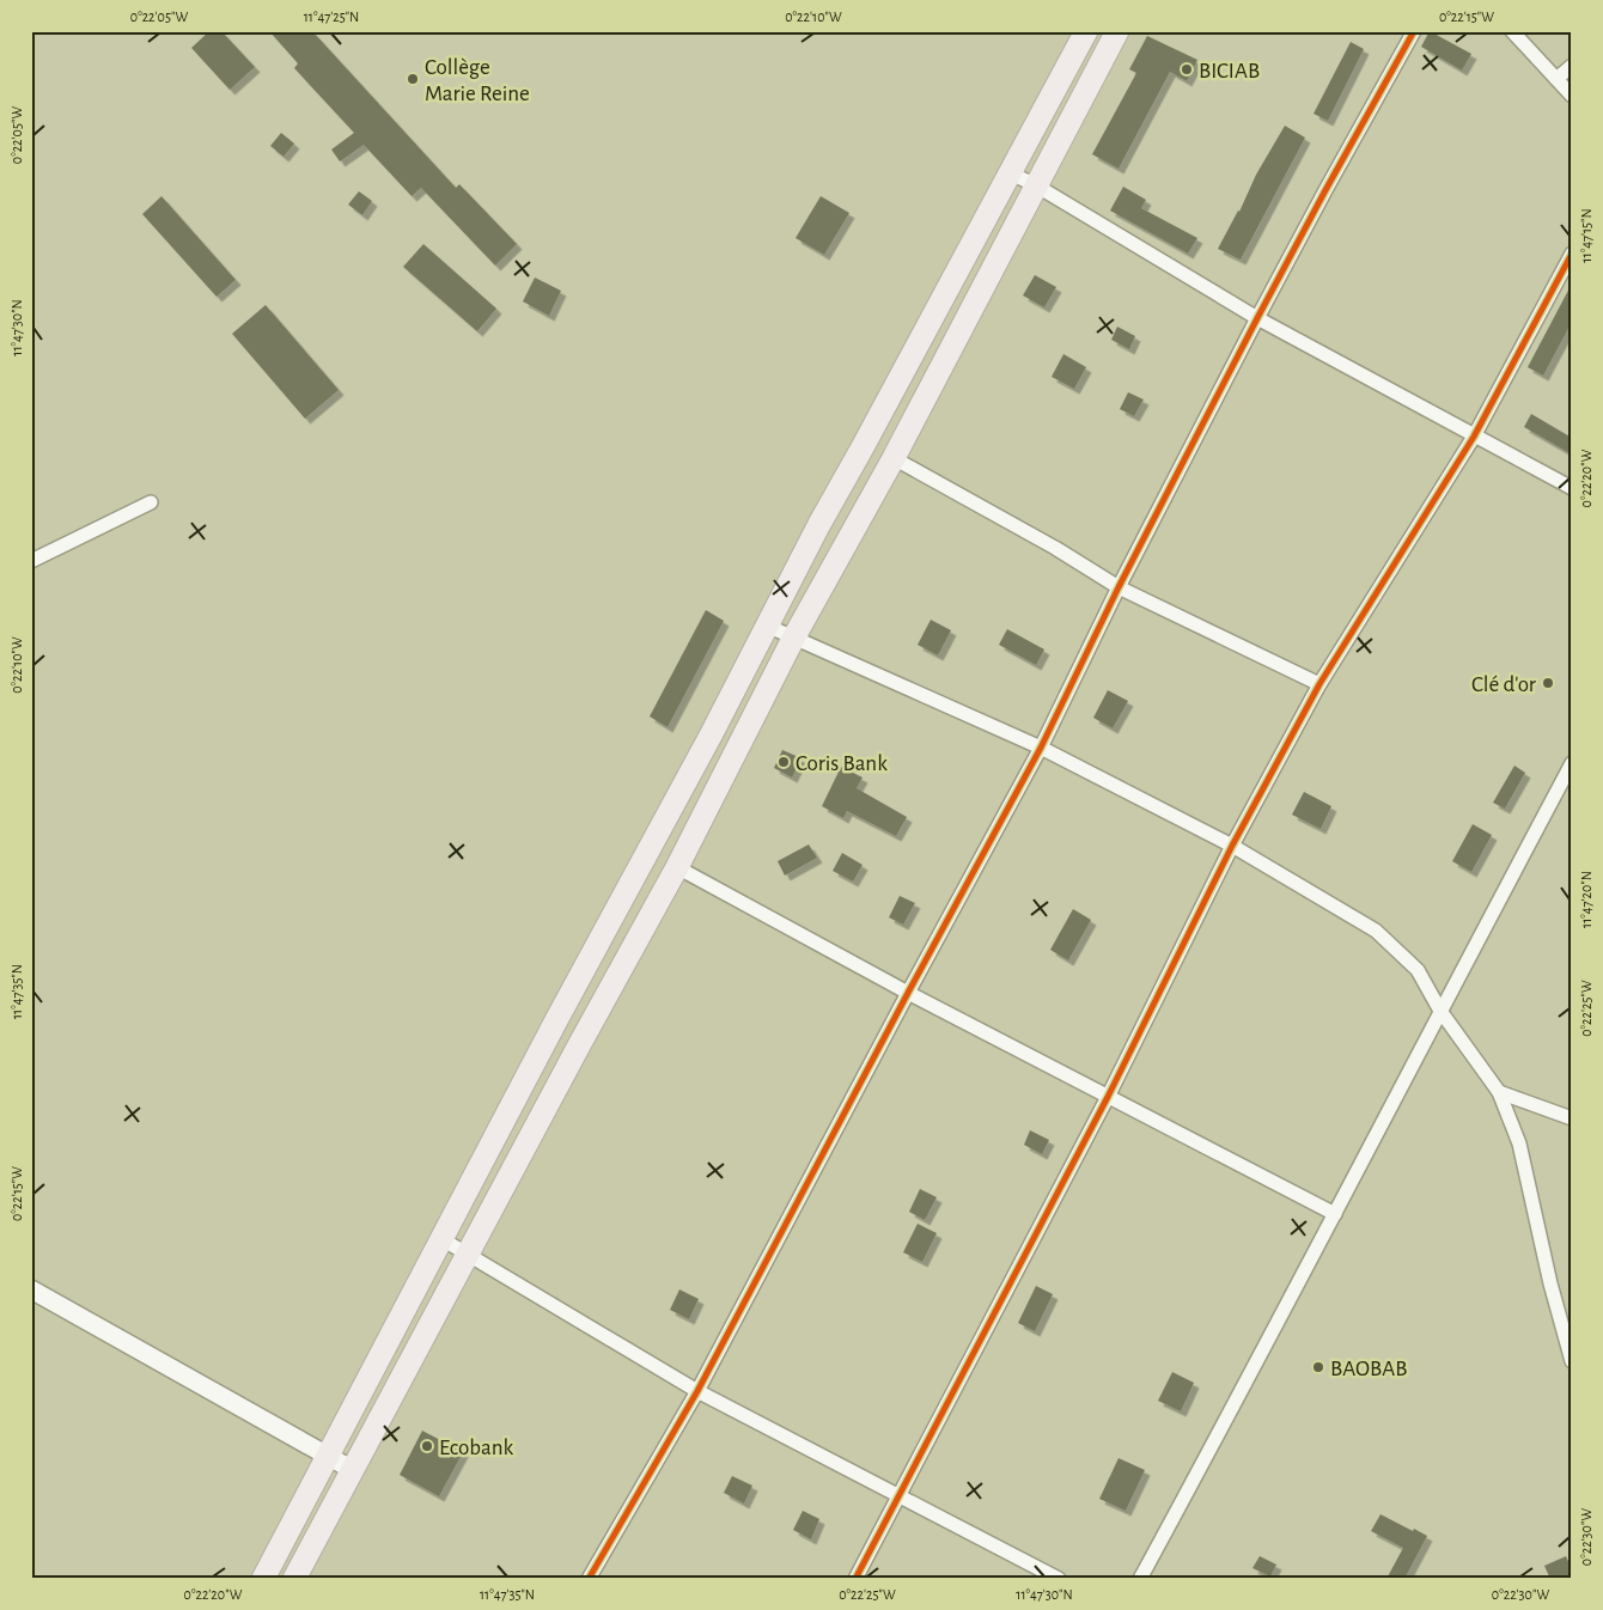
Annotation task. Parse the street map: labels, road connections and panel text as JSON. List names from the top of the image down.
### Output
{
  "places": [
    "BICIAB",
    "Collège Marie Reine",
    "Clé d'or",
    "Coris Bank",
    "BAOBAB",
    "Ecobank"
  ],
  "coordinates": [
    "0°22'05\"W",
    "11°47'25\"N",
    "0°22'10\"W",
    "0°22'15\"W",
    "11°47'15\"N",
    "11°47'30\"N",
    "0°22'20\"W",
    "11°47'20\"N",
    "11°47'35\"N",
    "0°22'25\"W",
    "0°22'30\"W"
  ]
}
